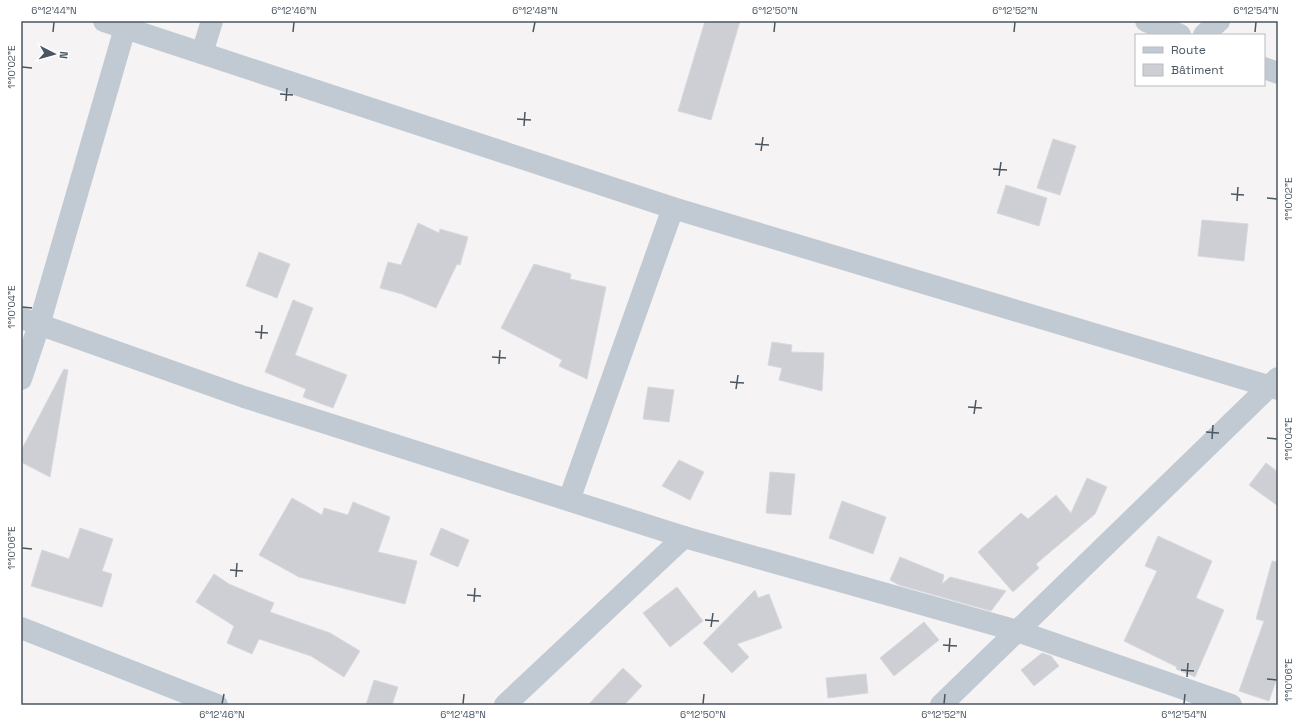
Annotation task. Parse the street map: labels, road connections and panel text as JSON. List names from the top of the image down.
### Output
{
  "legend": ["Route", "Bâtiment"],
  "north": "right",
  "coordinates": [
    "6°12'44\"N",
    "6°12'46\"N",
    "6°12'48\"N",
    "6°12'50\"N",
    "6°12'52\"N",
    "6°12'54\"N",
    "1°10'02\"E",
    "1°10'04\"E",
    "1°10'06\"E"
  ]
}
